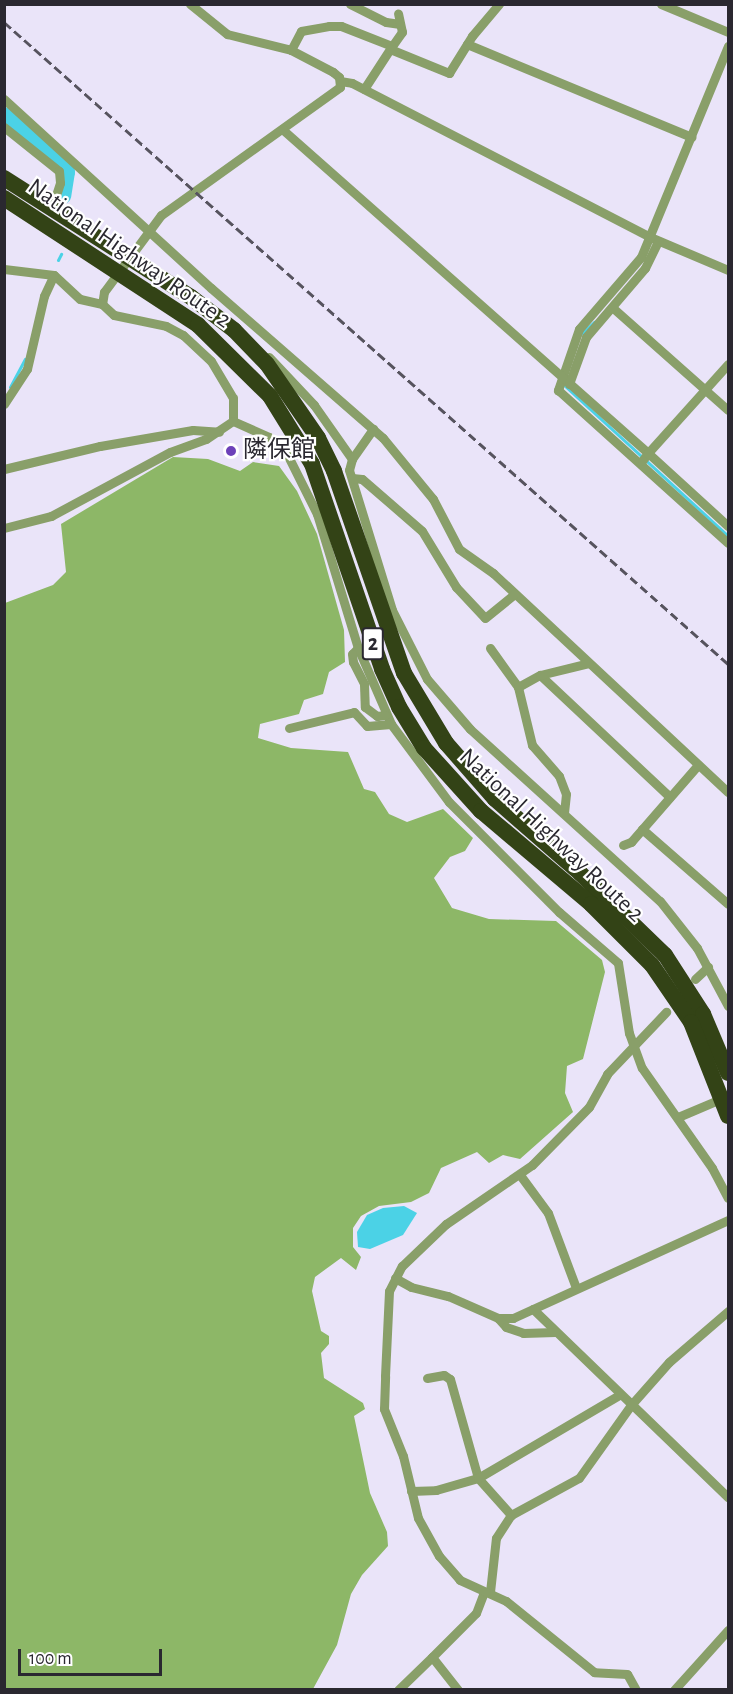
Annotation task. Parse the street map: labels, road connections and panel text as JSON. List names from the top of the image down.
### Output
{
  "streets": {
    "highway": ["National Highway Route 2", "2"]
  },
  "places": ["隣保館"],
  "scale_bar": "100 m"
}
